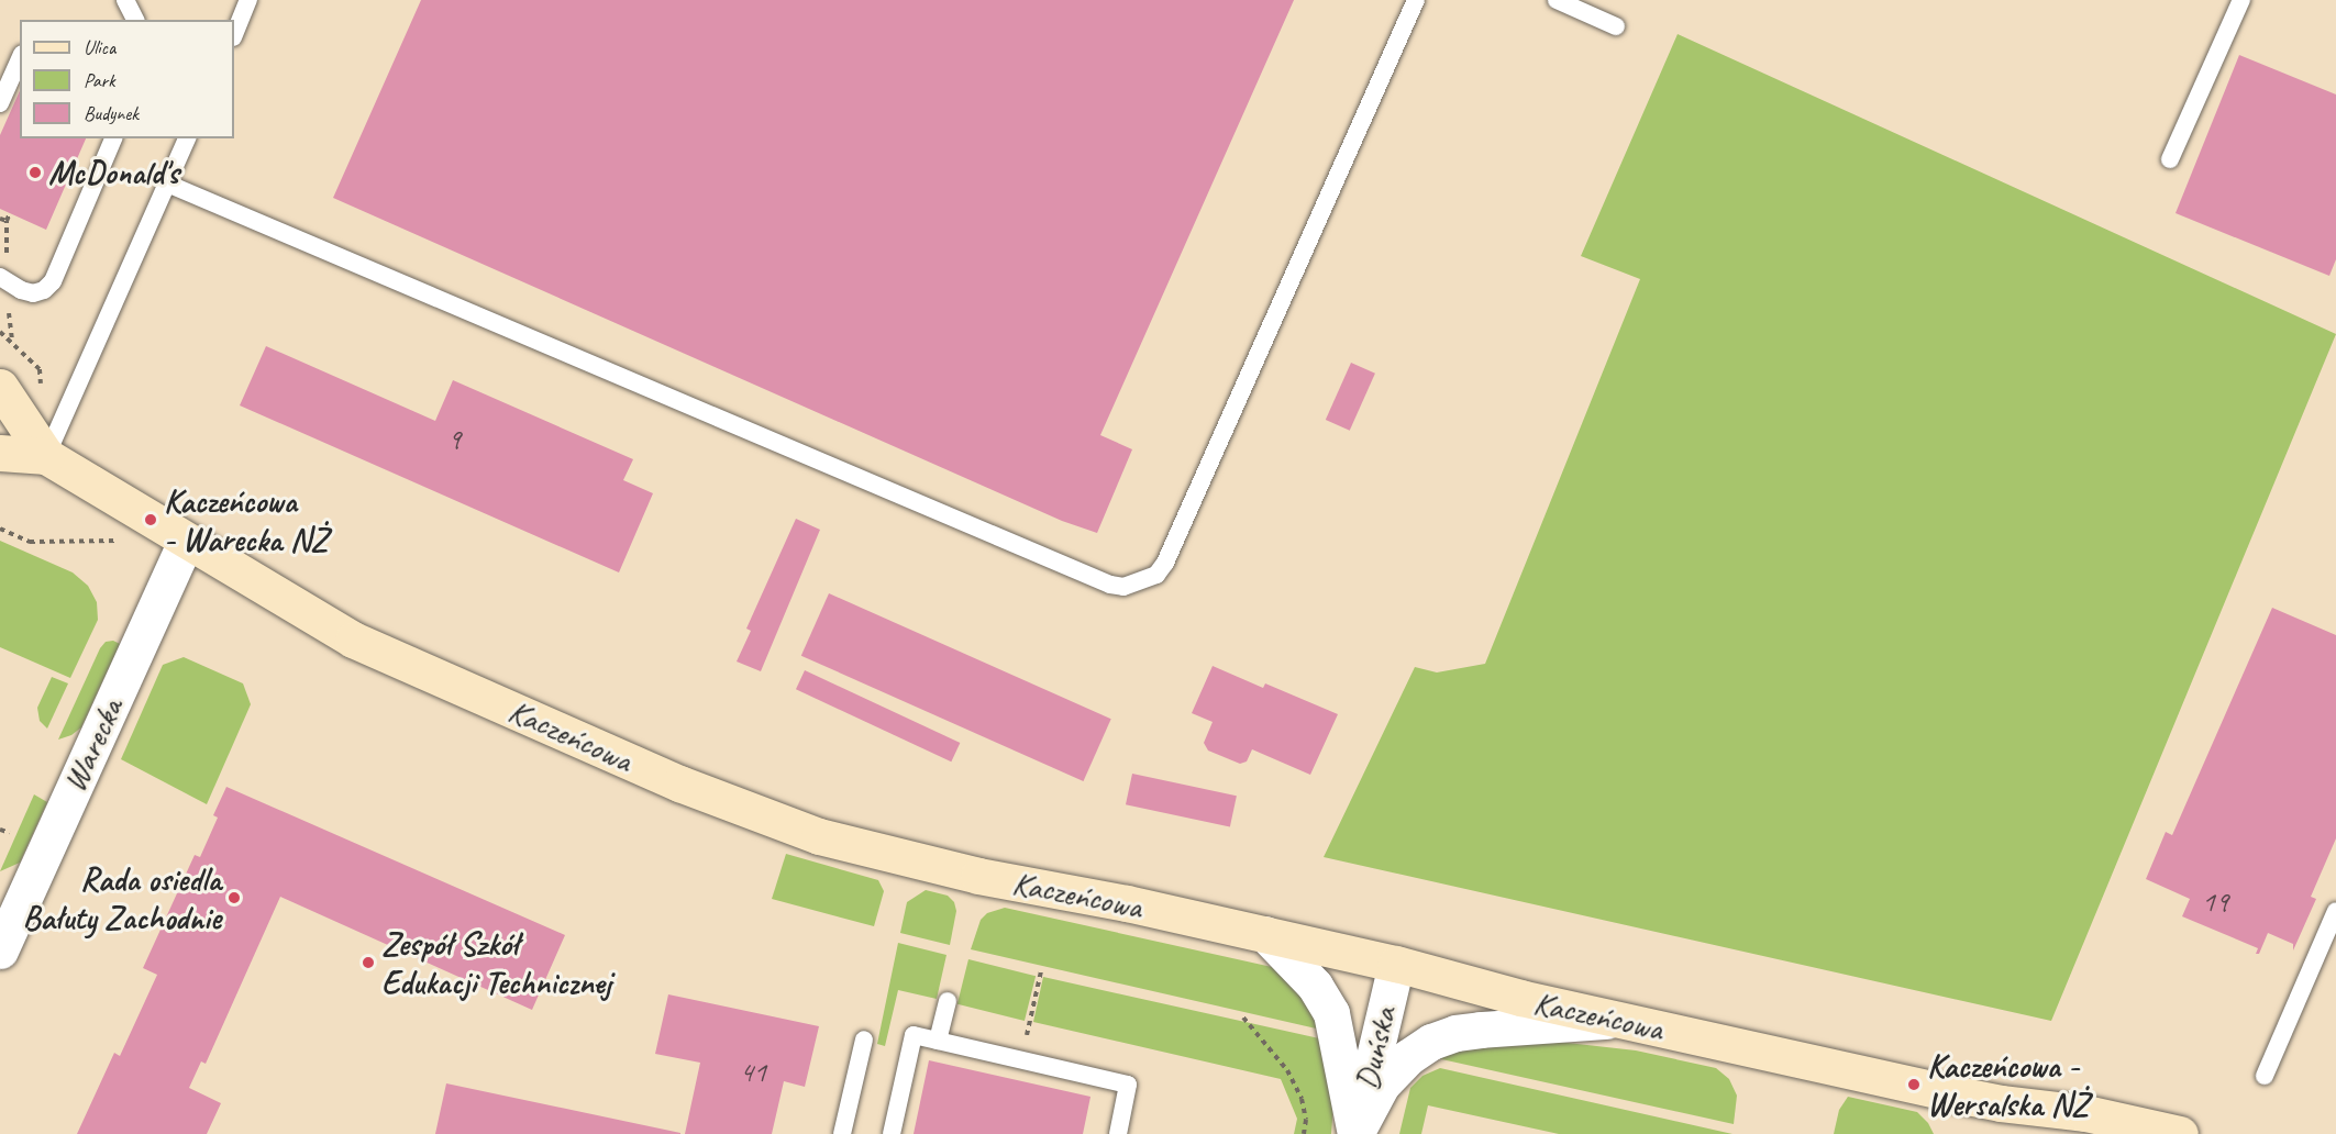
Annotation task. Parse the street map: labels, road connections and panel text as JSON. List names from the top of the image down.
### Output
{
  "streets": {
    "street": ["Kaczeńcowa", "Warecka", "Duńska"]
  },
  "crossings": [
    ["Kaczeńcowa", "Warecka"],
    ["Kaczeńcowa", "Duńska"]
  ],
  "places": [
    "McDonald's",
    "Kaczeńcowa - Warecka NŻ",
    "Rada osiedla Bałuty Zachodnie",
    "Zespół Szkół Edukacji Technicznej",
    "Kaczeńcowa - Wersalska NŻ"
  ],
  "house_numbers": ["9", "19", "41"],
  "legend": ["Ulica", "Park", "Budynek"]
}
